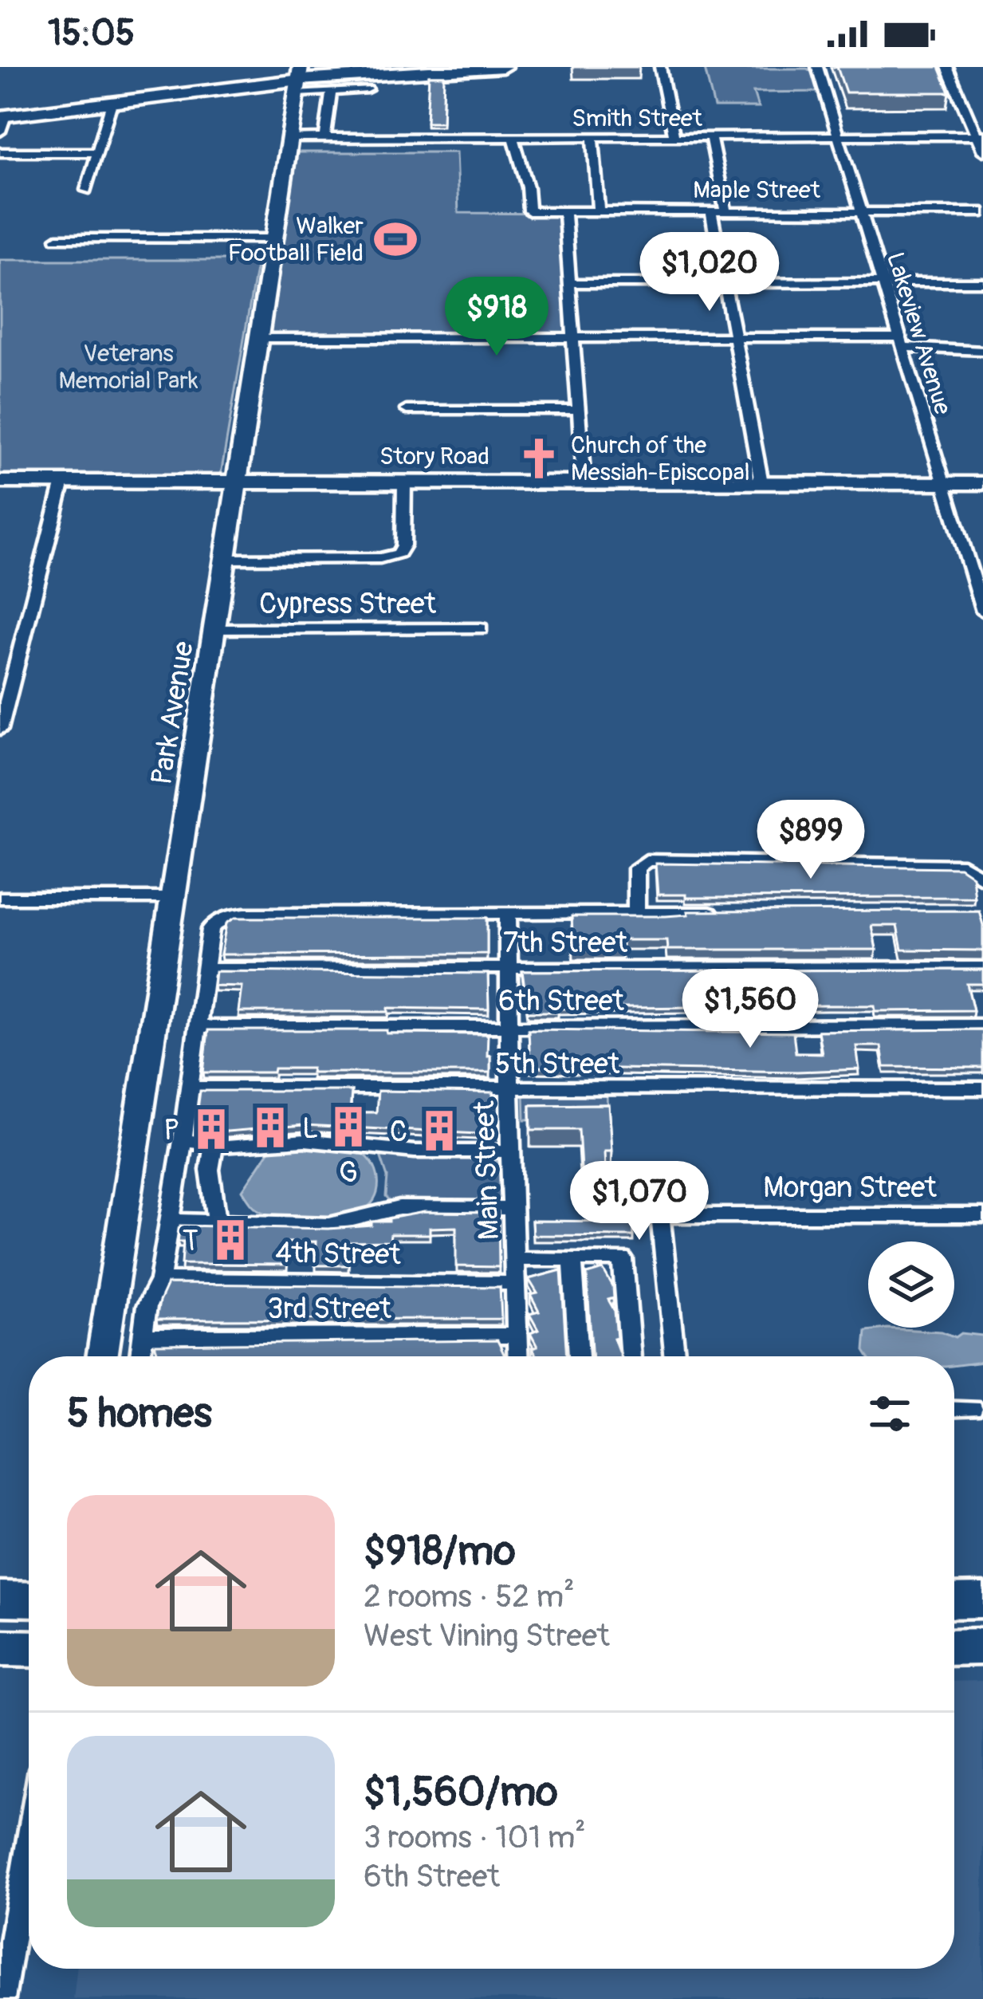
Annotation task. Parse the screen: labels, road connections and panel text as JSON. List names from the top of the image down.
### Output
{
  "streets": {
    "street": [
      "Smith Street",
      "Maple Street",
      "Lakeview Avenue",
      "Story Road",
      "Cypress Street",
      "Park Avenue",
      "7th Street",
      "6th Street",
      "5th Street",
      "Main Street",
      "Morgan Street",
      "4th Street",
      "3rd Street"
    ]
  },
  "crossings": [
    ["Smith Street", "Maple Street"],
    ["Smith Street", "Lakeview Avenue"],
    ["Smith Street", "Park Avenue"],
    ["Maple Street", "Lakeview Avenue"],
    ["Lakeview Avenue", "Story Road"],
    ["Story Road", "Park Avenue"],
    ["Cypress Street", "Park Avenue"],
    ["7th Street", "Main Street"],
    ["6th Street", "Main Street"],
    ["5th Street", "Main Street"],
    ["Main Street", "4th Street"],
    ["Main Street", "3rd Street"]
  ],
  "parks": ["Veterans Memorial Park"],
  "places": {
    "sports": ["Walker Football Field"],
    "church": ["Church of the Messiah-Episcopal"],
    "building": [
      "G",
      "L",
      "P",
      "C",
      "T"
    ]
  },
  "page": {
    "status": "15:05",
    "price": [
      "$1,020",
      "$918",
      "$899",
      "$1,560",
      "$1,070"
    ],
    "heading": "5 homes",
    "list": [
      {
        "name": "$918/mo",
        "note": "2 rooms · 52 m² · West Vining Street"
      },
      {
        "name": "$1,560/mo",
        "note": "3 rooms · 101 m² · 6th Street"
      }
    ]
  }
}
